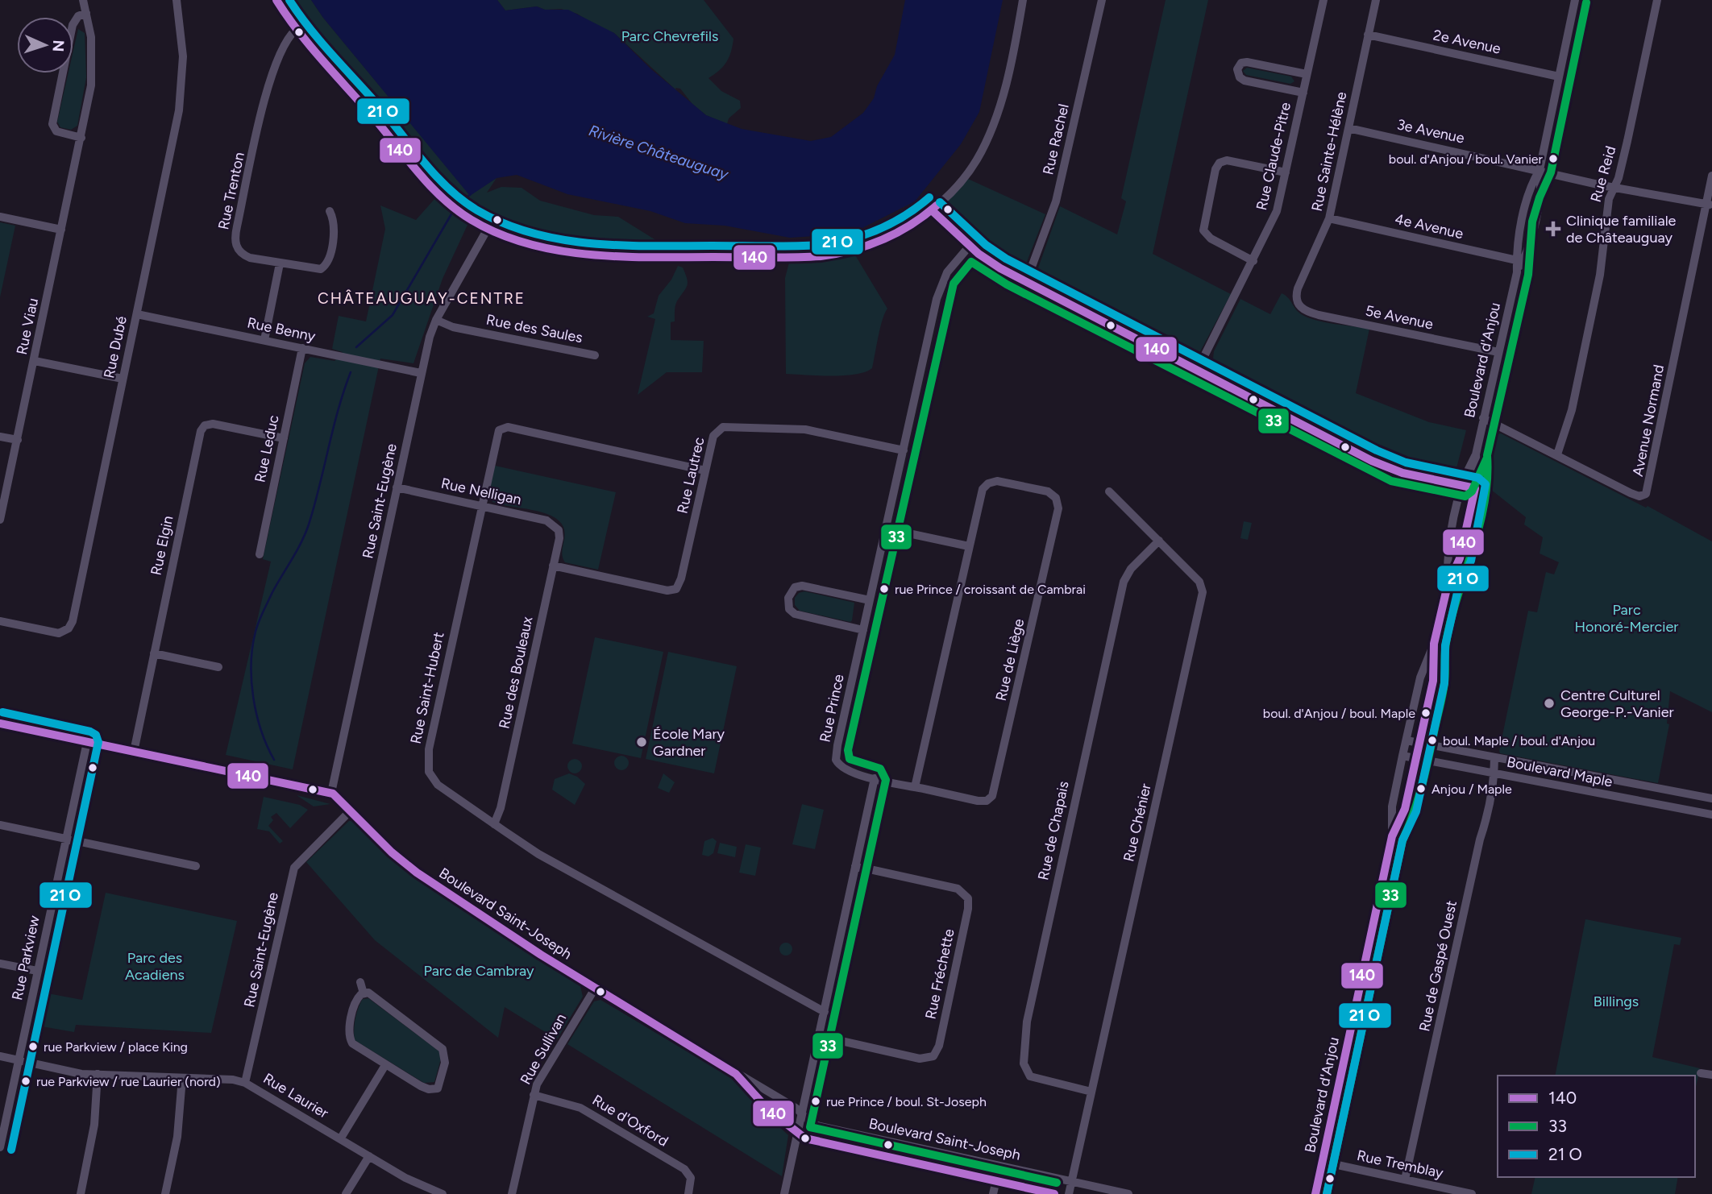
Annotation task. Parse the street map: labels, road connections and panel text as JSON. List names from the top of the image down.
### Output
{
  "streets": {
    "street": [
      "2e Avenue",
      "3e Avenue",
      "Rue Rachel",
      "Rue Sainte-Hélène",
      "Rue Claude-Pitre",
      "Rue Reid",
      "Rue Trenton",
      "4e Avenue",
      "5e Avenue",
      "Rue Viau",
      "Rue des Saules",
      "Rue Benny",
      "Rue Dubé",
      "Boulevard d'Anjou",
      "Avenue Normand",
      "Rue Leduc",
      "Rue Lautrec",
      "Rue Nelligan",
      "Rue Saint-Eugène",
      "Rue Elgin",
      "Rue de Liège",
      "Rue des Bouleaux",
      "Rue Saint-Hubert",
      "Rue Prince",
      "Boulevard Maple",
      "Rue Chénier",
      "Rue de Chapais",
      "Boulevard Saint-Joseph",
      "Rue Parkview",
      "Rue de Gaspé Ouest",
      "Rue Fréchette",
      "Rue Sullivan",
      "Rue Laurier",
      "Rue d'Oxford",
      "Rue Tremblay"
    ]
  },
  "crossings": [
    ["2e Avenue", "Rue Sainte-Hélène"],
    ["2e Avenue", "Boulevard d'Anjou"],
    ["3e Avenue", "Rue Sainte-Hélène"],
    ["3e Avenue", "Rue Reid"],
    ["3e Avenue", "Boulevard d'Anjou"],
    ["3e Avenue", "Avenue Normand"],
    ["Rue Sainte-Hélène", "4e Avenue"],
    ["Rue Sainte-Hélène", "5e Avenue"],
    ["Rue Reid", "Avenue Normand"],
    ["4e Avenue", "Boulevard d'Anjou"],
    ["5e Avenue", "Boulevard d'Anjou"],
    ["Rue des Saules", "Rue Saint-Eugène"],
    ["Rue Benny", "Rue Dubé"],
    ["Rue Benny", "Rue Leduc"],
    ["Rue Benny", "Rue Saint-Eugène"],
    ["Boulevard d'Anjou", "Avenue Normand"],
    ["Boulevard d'Anjou", "Boulevard Maple"],
    ["Boulevard d'Anjou", "Rue Tremblay"],
    ["Rue Leduc", "Rue Elgin"],
    ["Rue Lautrec", "Rue des Bouleaux"],
    ["Rue Lautrec", "Rue Saint-Hubert"],
    ["Rue Lautrec", "Rue Prince"],
    ["Rue Nelligan", "Rue Saint-Eugène"],
    ["Rue Nelligan", "Rue des Bouleaux"],
    ["Rue Nelligan", "Rue Saint-Hubert"],
    ["Rue Saint-Eugène", "Boulevard Saint-Joseph"],
    ["Rue Saint-Eugène", "Rue Laurier"],
    ["Rue de Liège", "Rue Prince"],
    ["Rue des Bouleaux", "Rue Saint-Hubert"],
    ["Boulevard Maple", "Rue de Gaspé Ouest"],
    ["Rue Chénier", "Rue de Chapais"],
    ["Rue Chénier", "Boulevard Saint-Joseph"],
    ["Boulevard Saint-Joseph", "Rue Sullivan"],
    ["Rue Parkview", "Rue Laurier"],
    ["Rue de Gaspé Ouest", "Rue Tremblay"],
    ["Rue Sullivan", "Rue d'Oxford"]
  ],
  "districts": ["CHÂTEAUGUAY-CENTRE"],
  "water": ["Rivière Châteauguay"],
  "parks": [
    "Parc Chevrefils",
    "Parc Honoré-Mercier",
    "Parc des Acadiens",
    "Parc de Cambray",
    "Billings"
  ],
  "places": {
    "other": [
      "boul. d'Anjou / boul. Vanier",
      "rue Prince / croissant de Cambrai",
      "Centre Culturel George-P.-Vanier",
      "boul. d'Anjou / boul. Maple",
      "boul. Maple / boul. d'Anjou",
      "École Mary Gardner",
      "Anjou / Maple",
      "rue Parkview / place King",
      "rue Parkview / rue Laurier (nord)",
      "rue Prince / boul. St-Joseph"
    ],
    "health": ["Clinique familiale de Châteauguay"]
  },
  "lines": ["transit line 140", "transit line 33"],
  "legend": ["140", "33", "21 O"],
  "north": "right"
}
